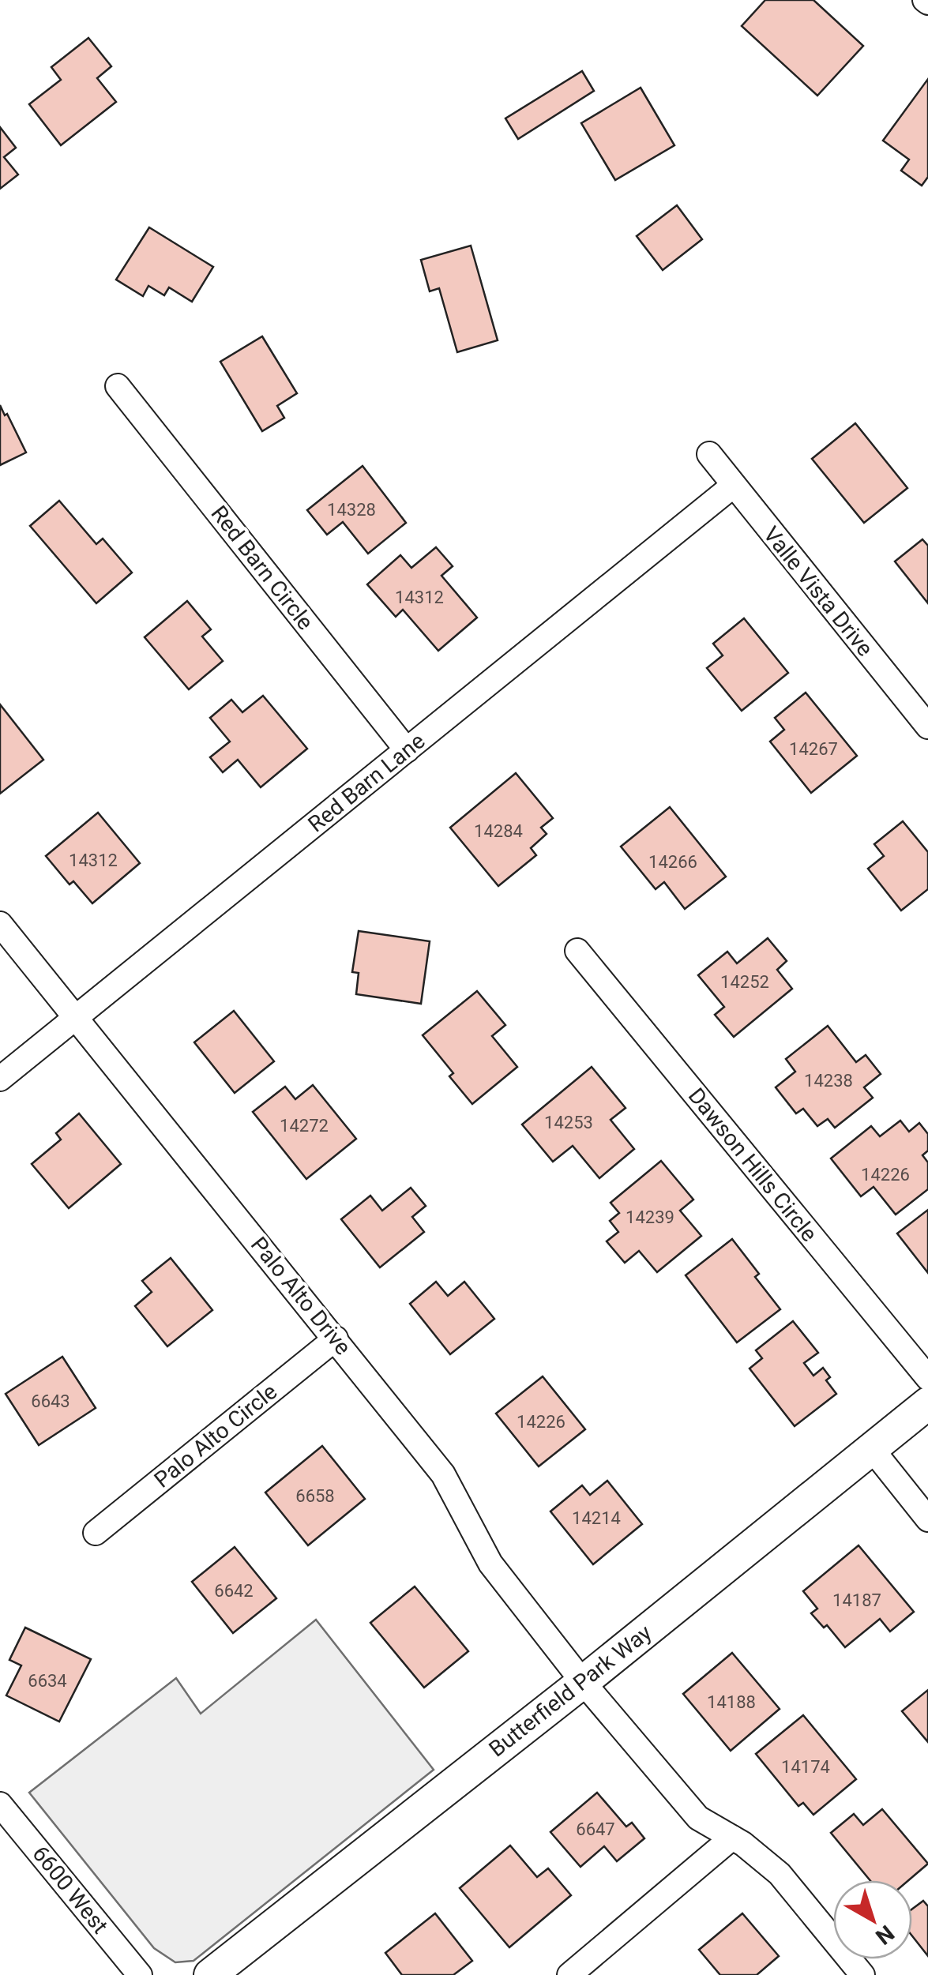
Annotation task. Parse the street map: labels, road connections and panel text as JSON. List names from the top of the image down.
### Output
{
  "streets": {
    "street": [
      "Red Barn Circle",
      "Valle Vista Drive",
      "Red Barn Lane",
      "Dawson Hills Circle",
      "Palo Alto Drive",
      "Palo Alto Circle",
      "Butterfield Park Way",
      "6600 West"
    ]
  },
  "crossings": [
    ["Red Barn Circle", "Red Barn Lane"],
    ["Valle Vista Drive", "Red Barn Lane"],
    ["Red Barn Lane", "Palo Alto Drive"],
    ["Palo Alto Drive", "Palo Alto Circle"],
    ["Palo Alto Drive", "Butterfield Park Way"]
  ],
  "house_numbers": [
    "14328",
    "14312",
    "14267",
    "14284",
    "14312",
    "14266",
    "14252",
    "14238",
    "14253",
    "14272",
    "14226",
    "14239",
    "6643",
    "14226",
    "6658",
    "14214",
    "6642",
    "14187",
    "6634",
    "14188",
    "14174",
    "6647"
  ],
  "north": "bottom right"
}
